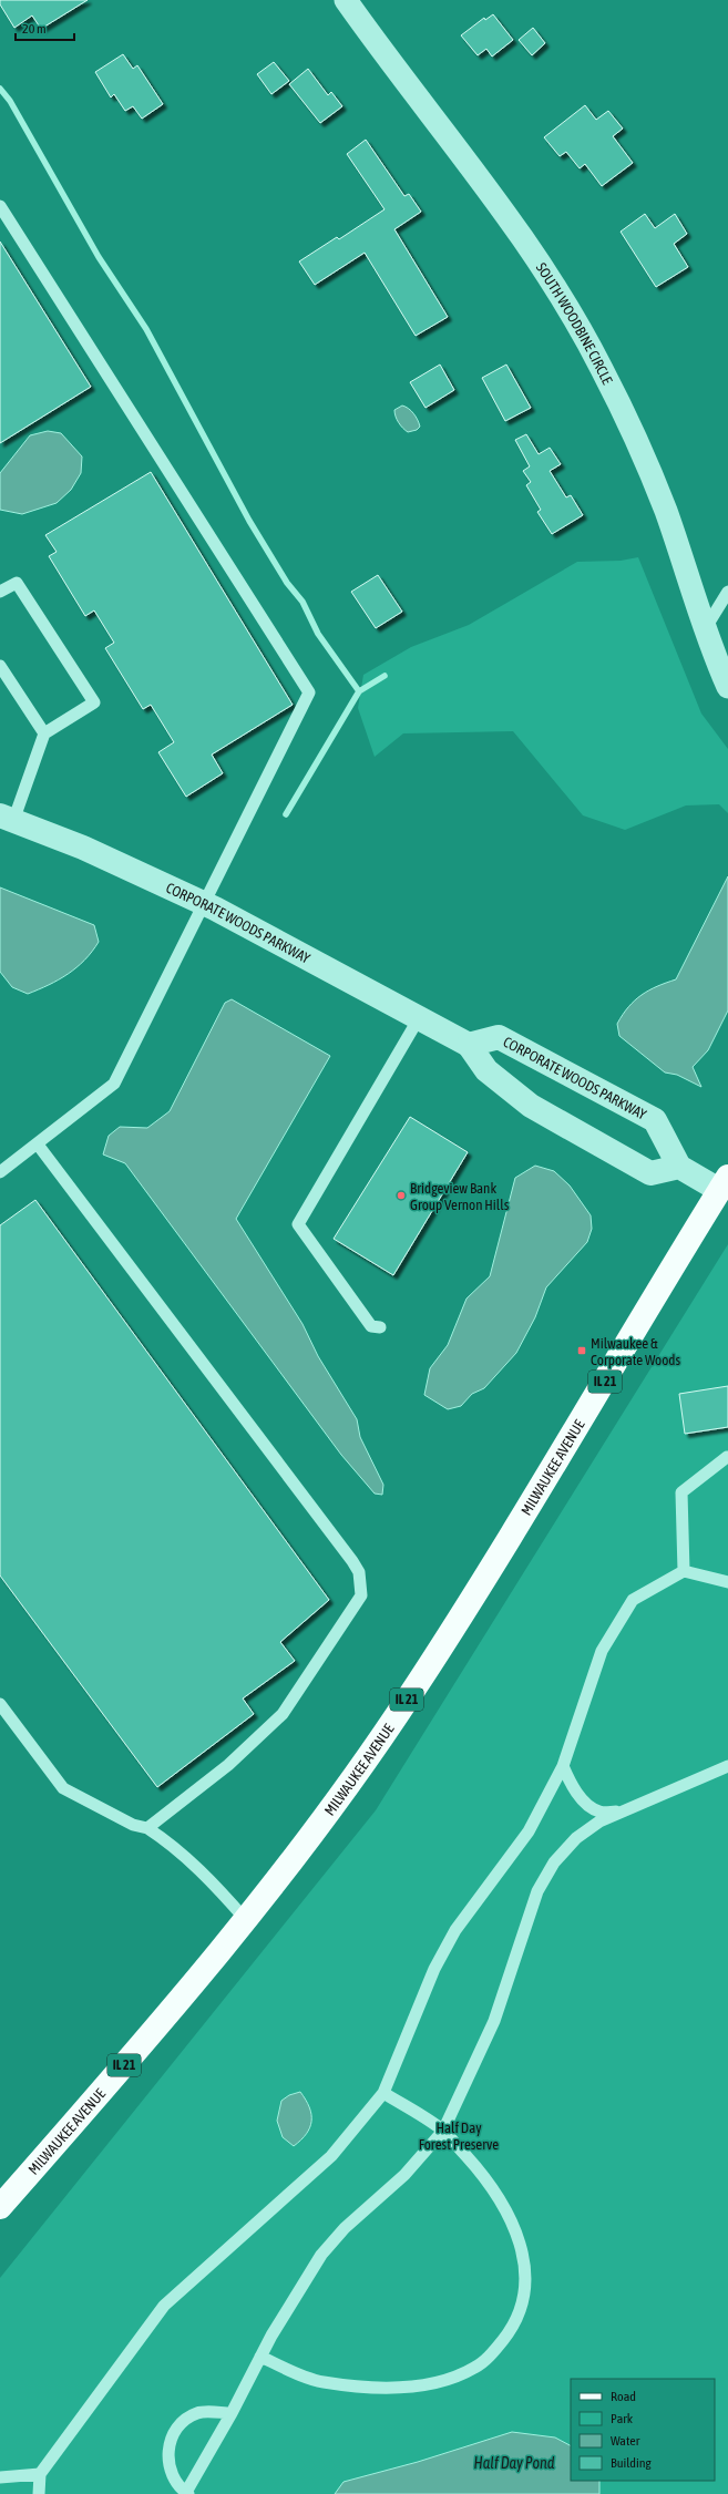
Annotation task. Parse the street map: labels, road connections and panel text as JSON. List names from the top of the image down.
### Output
{
  "streets": {
    "main road": ["IL 21", "MILWAUKEE AVENUE"],
    "street": ["SOUTH WOODBINE CIRCLE", "CORPORATE WOODS PARKWAY"]
  },
  "water": ["Half Day Pond"],
  "parks": ["Half Day Forest Preserve"],
  "places": {
    "other": ["Bridgeview Bank Group Vernon Hills"],
    "transit": ["Milwaukee & Corporate Woods"]
  },
  "legend": [
    "Road",
    "Park",
    "Water",
    "Building"
  ],
  "scale_bar": "20 m"
}
